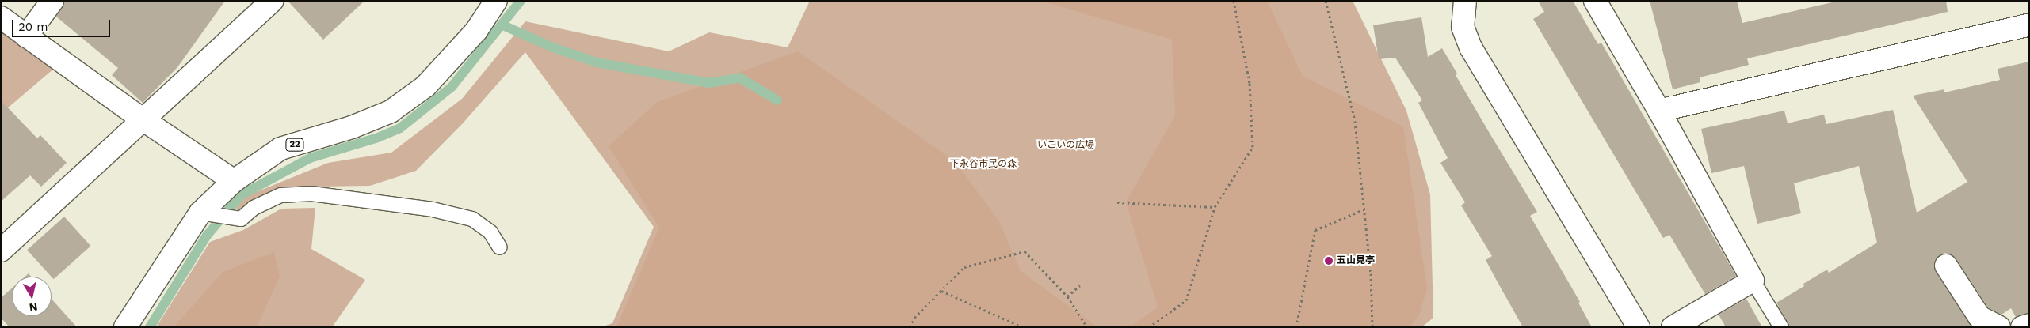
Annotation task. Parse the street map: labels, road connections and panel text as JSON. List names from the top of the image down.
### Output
{
  "streets": {
    "street": ["22"]
  },
  "parks": ["いこいの広場", "下永谷市民の森"],
  "places": ["五山見亭"],
  "scale_bar": "20 m",
  "north": "bottom"
}
